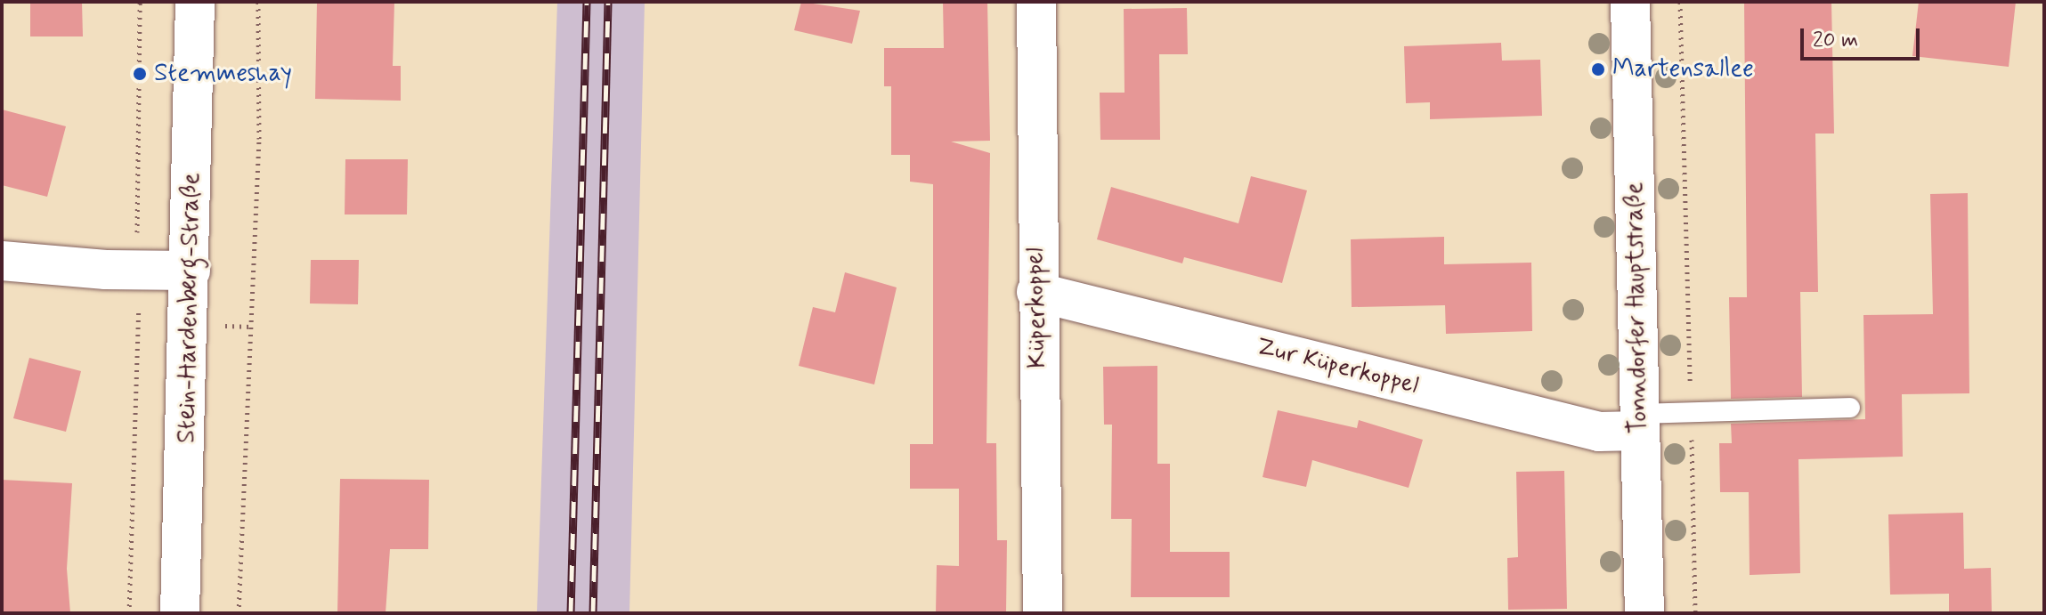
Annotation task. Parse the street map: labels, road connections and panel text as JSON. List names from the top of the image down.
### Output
{
  "streets": {
    "street": [
      "Stein-Hardenberg-Straße",
      "Küperkoppel",
      "Tonndorfer Hauptstraße",
      "Zur Küperkoppel"
    ]
  },
  "crossings": [
    ["Küperkoppel", "Zur Küperkoppel"],
    ["Tonndorfer Hauptstraße", "Zur Küperkoppel"]
  ],
  "places": ["Martensallee", "Stemmeshay"],
  "scale_bar": "20 m"
}
